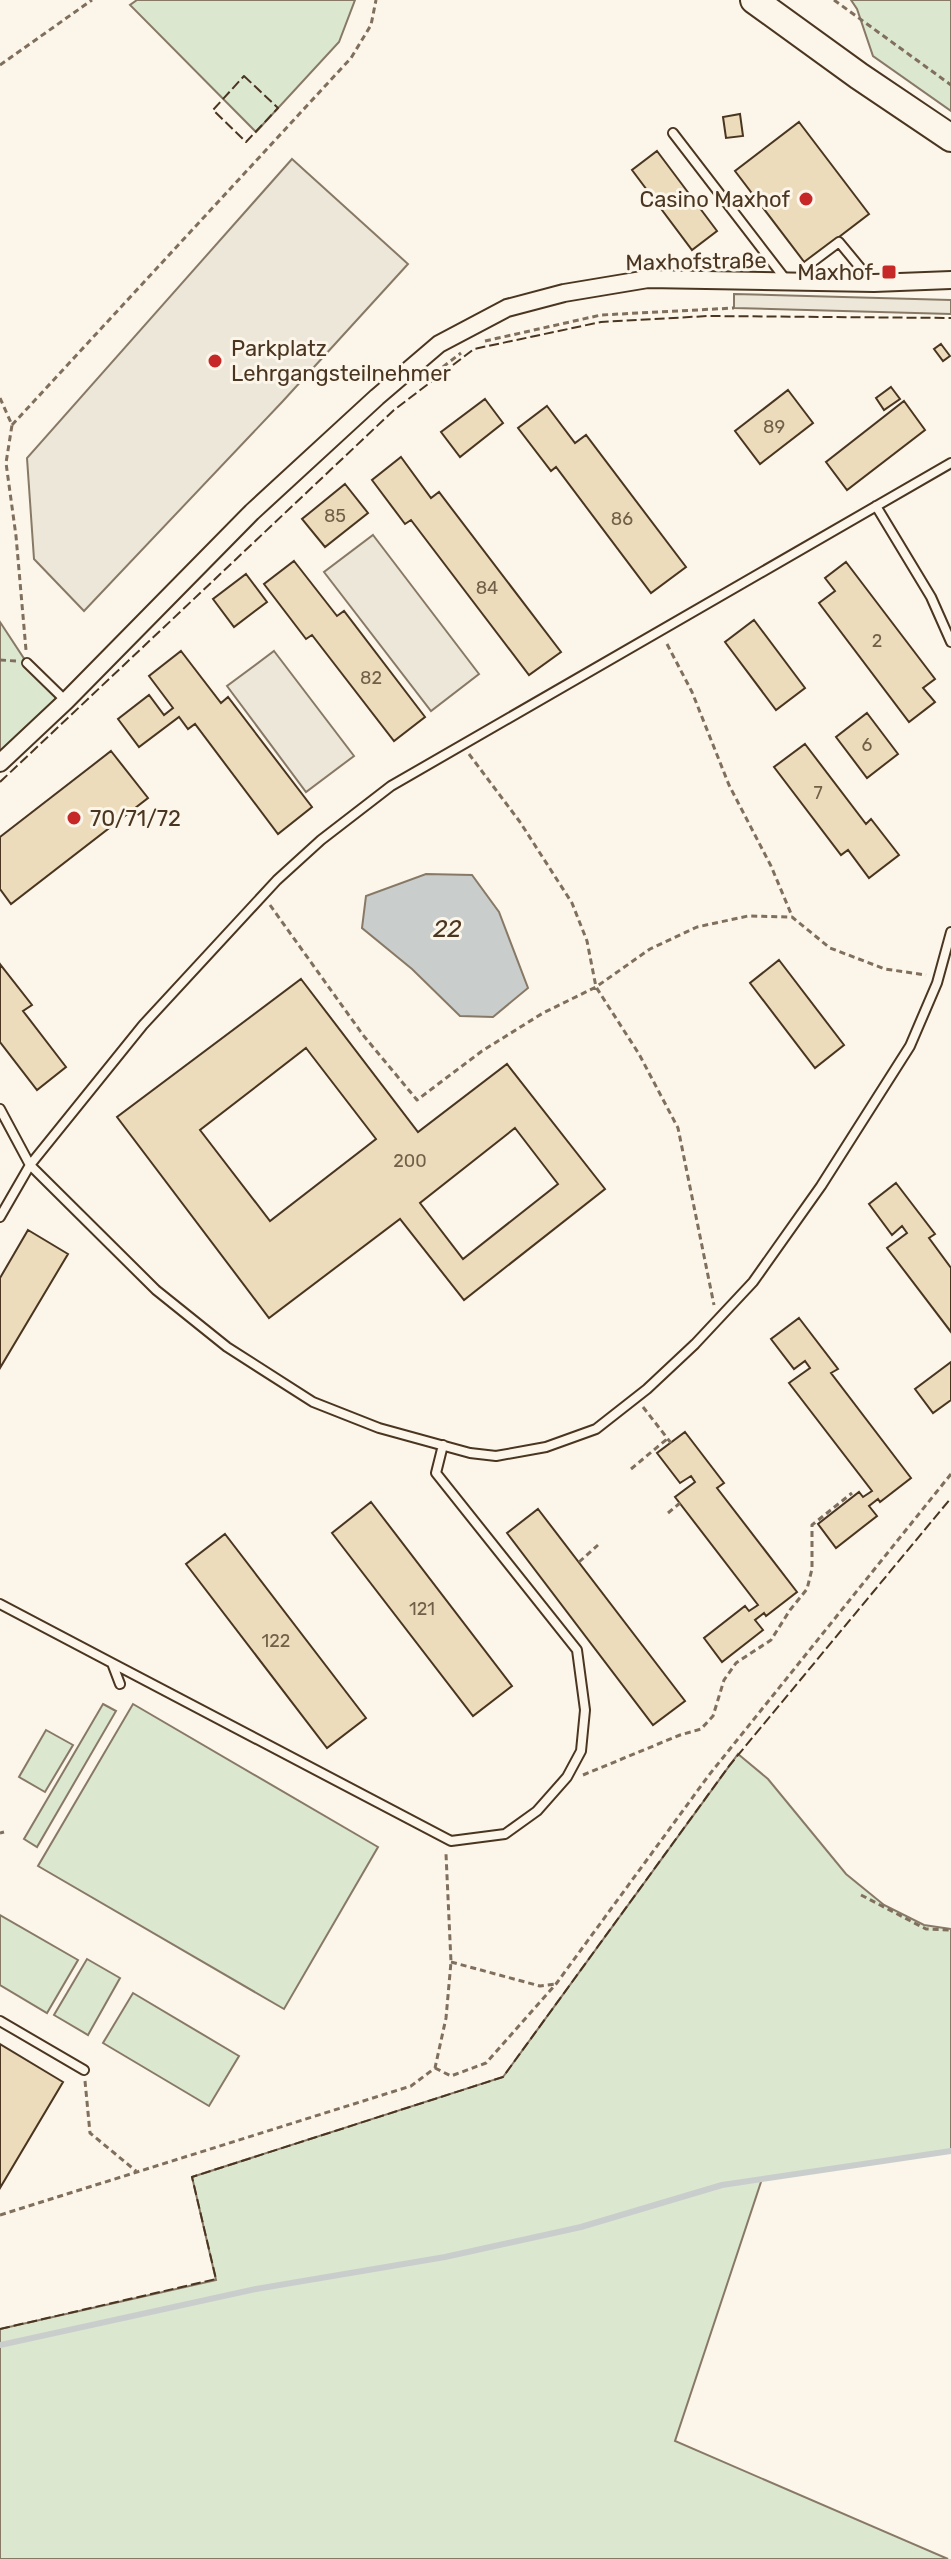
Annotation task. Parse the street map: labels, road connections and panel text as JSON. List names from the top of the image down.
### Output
{
  "streets": {
    "street": ["Maxhofstraße"]
  },
  "water": ["22"],
  "places": {
    "other": ["Casino Maxhof", "Parkplatz Lehrgangsteilnehmer", "70/71/72"],
    "transit": ["Maxhof"]
  },
  "house_numbers": [
    "89",
    "85",
    "86",
    "84",
    "2",
    "82",
    "6",
    "7",
    "200",
    "121",
    "122"
  ]
}
